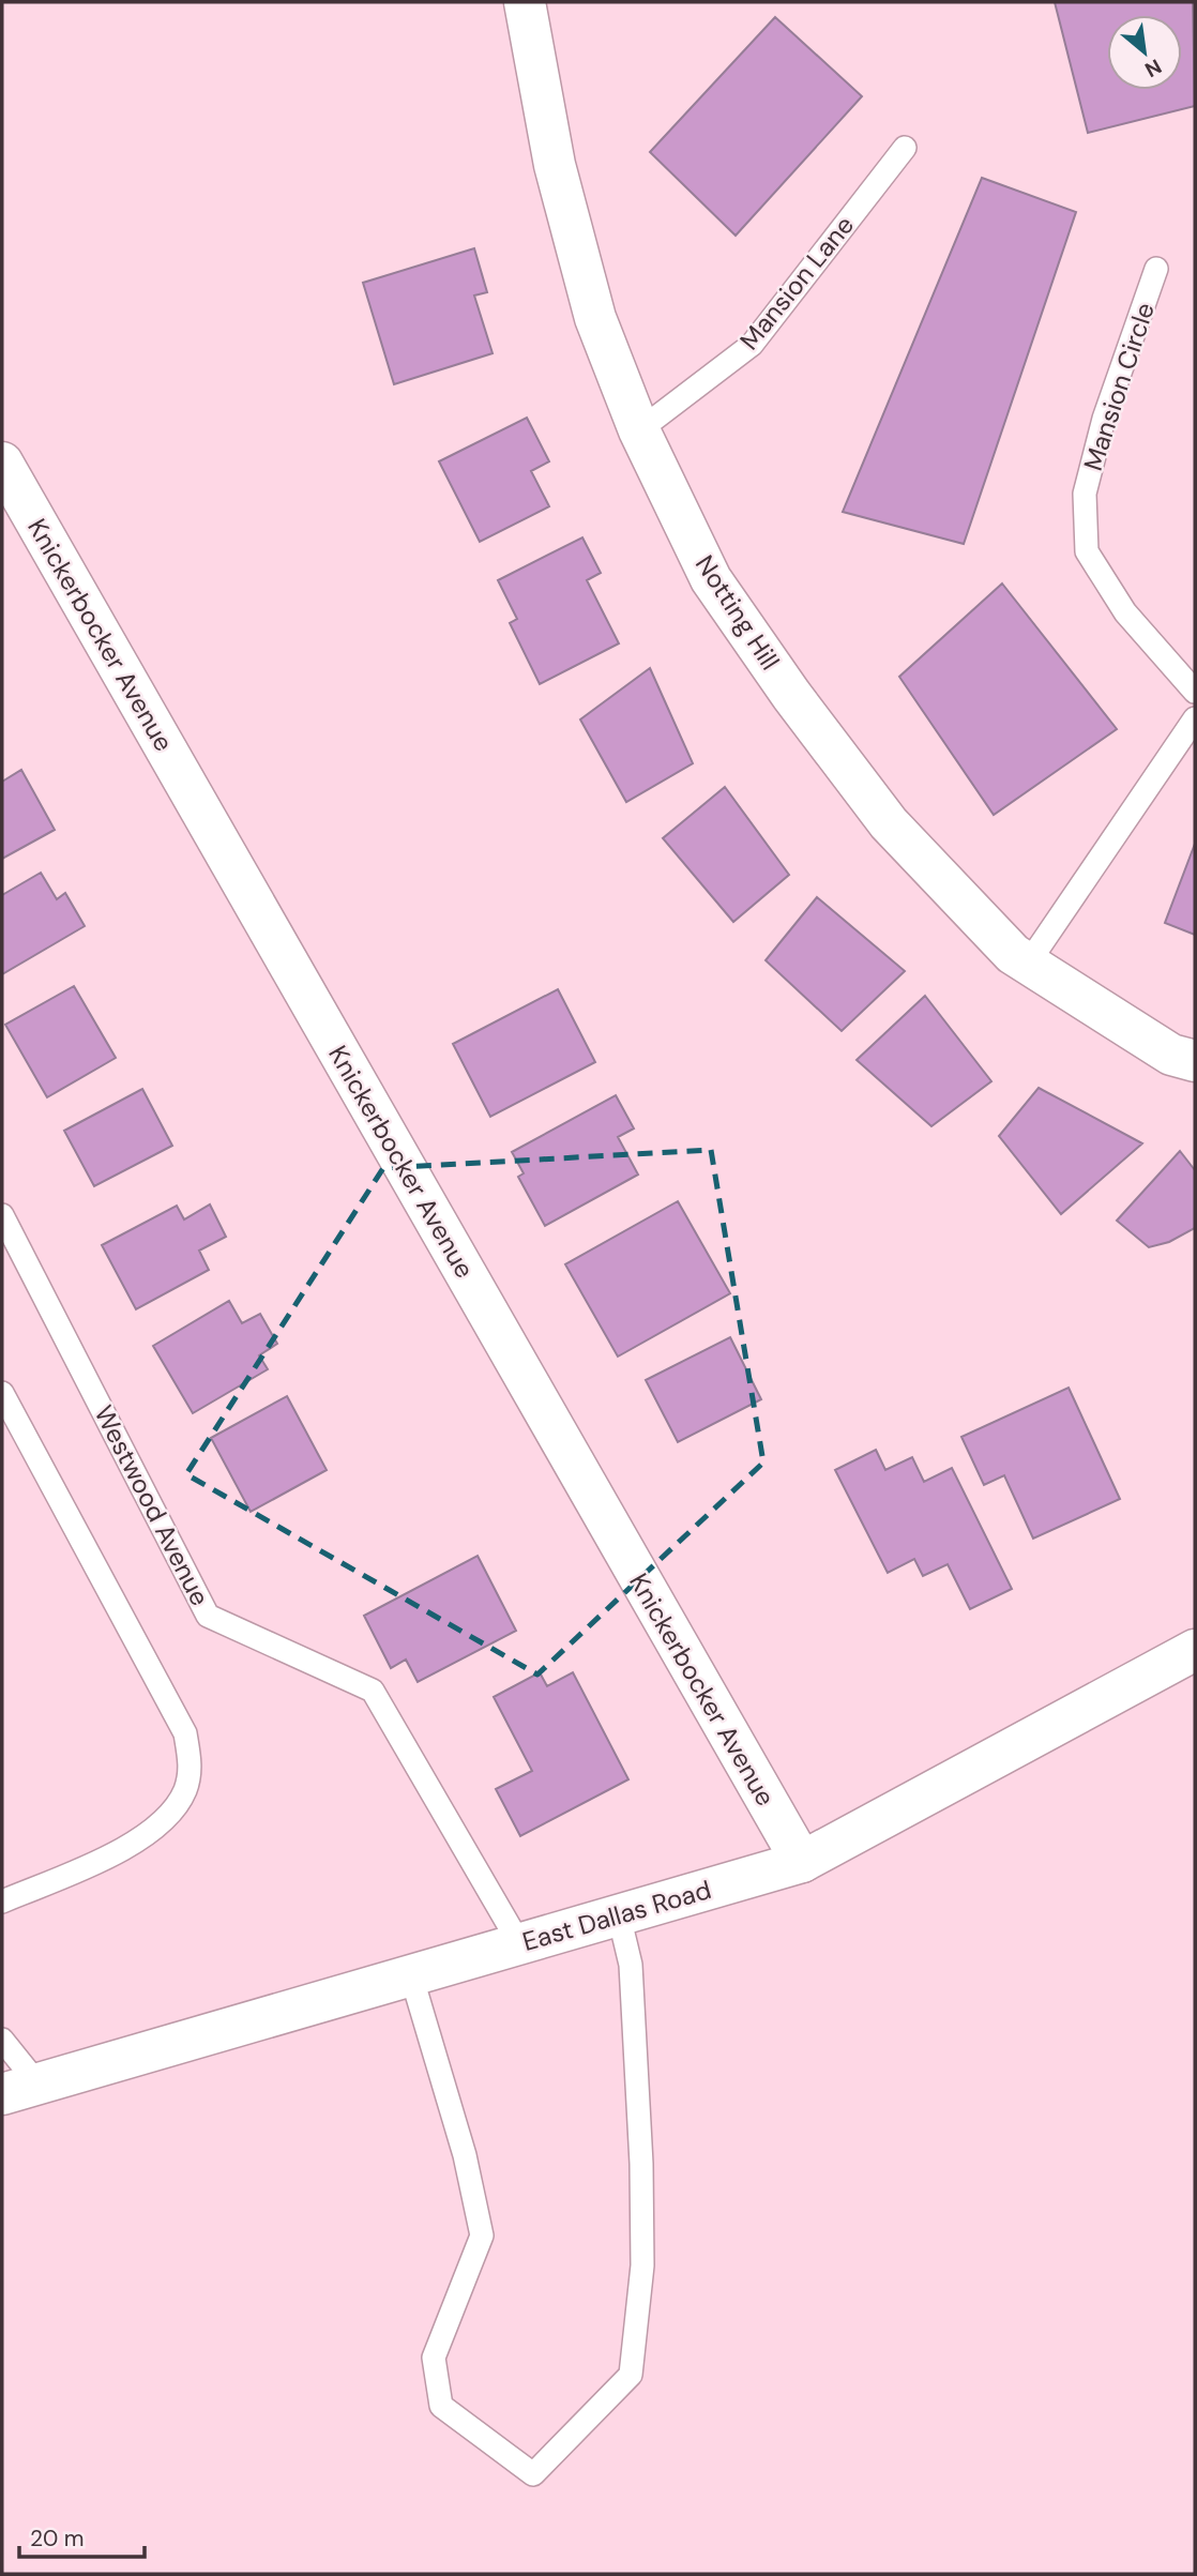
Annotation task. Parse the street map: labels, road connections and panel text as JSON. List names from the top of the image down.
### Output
{
  "streets": {
    "street": ["Notting Hill", "Knickerbocker Avenue", "East Dallas Road"],
    "lane": ["Mansion Lane", "Mansion Circle", "Westwood Avenue"]
  },
  "crossings": [
    ["Mansion Lane", "Notting Hill"],
    ["Knickerbocker Avenue", "East Dallas Road"],
    ["Westwood Avenue", "East Dallas Road"]
  ],
  "scale_bar": "20 m",
  "north": "bottom right"
}
